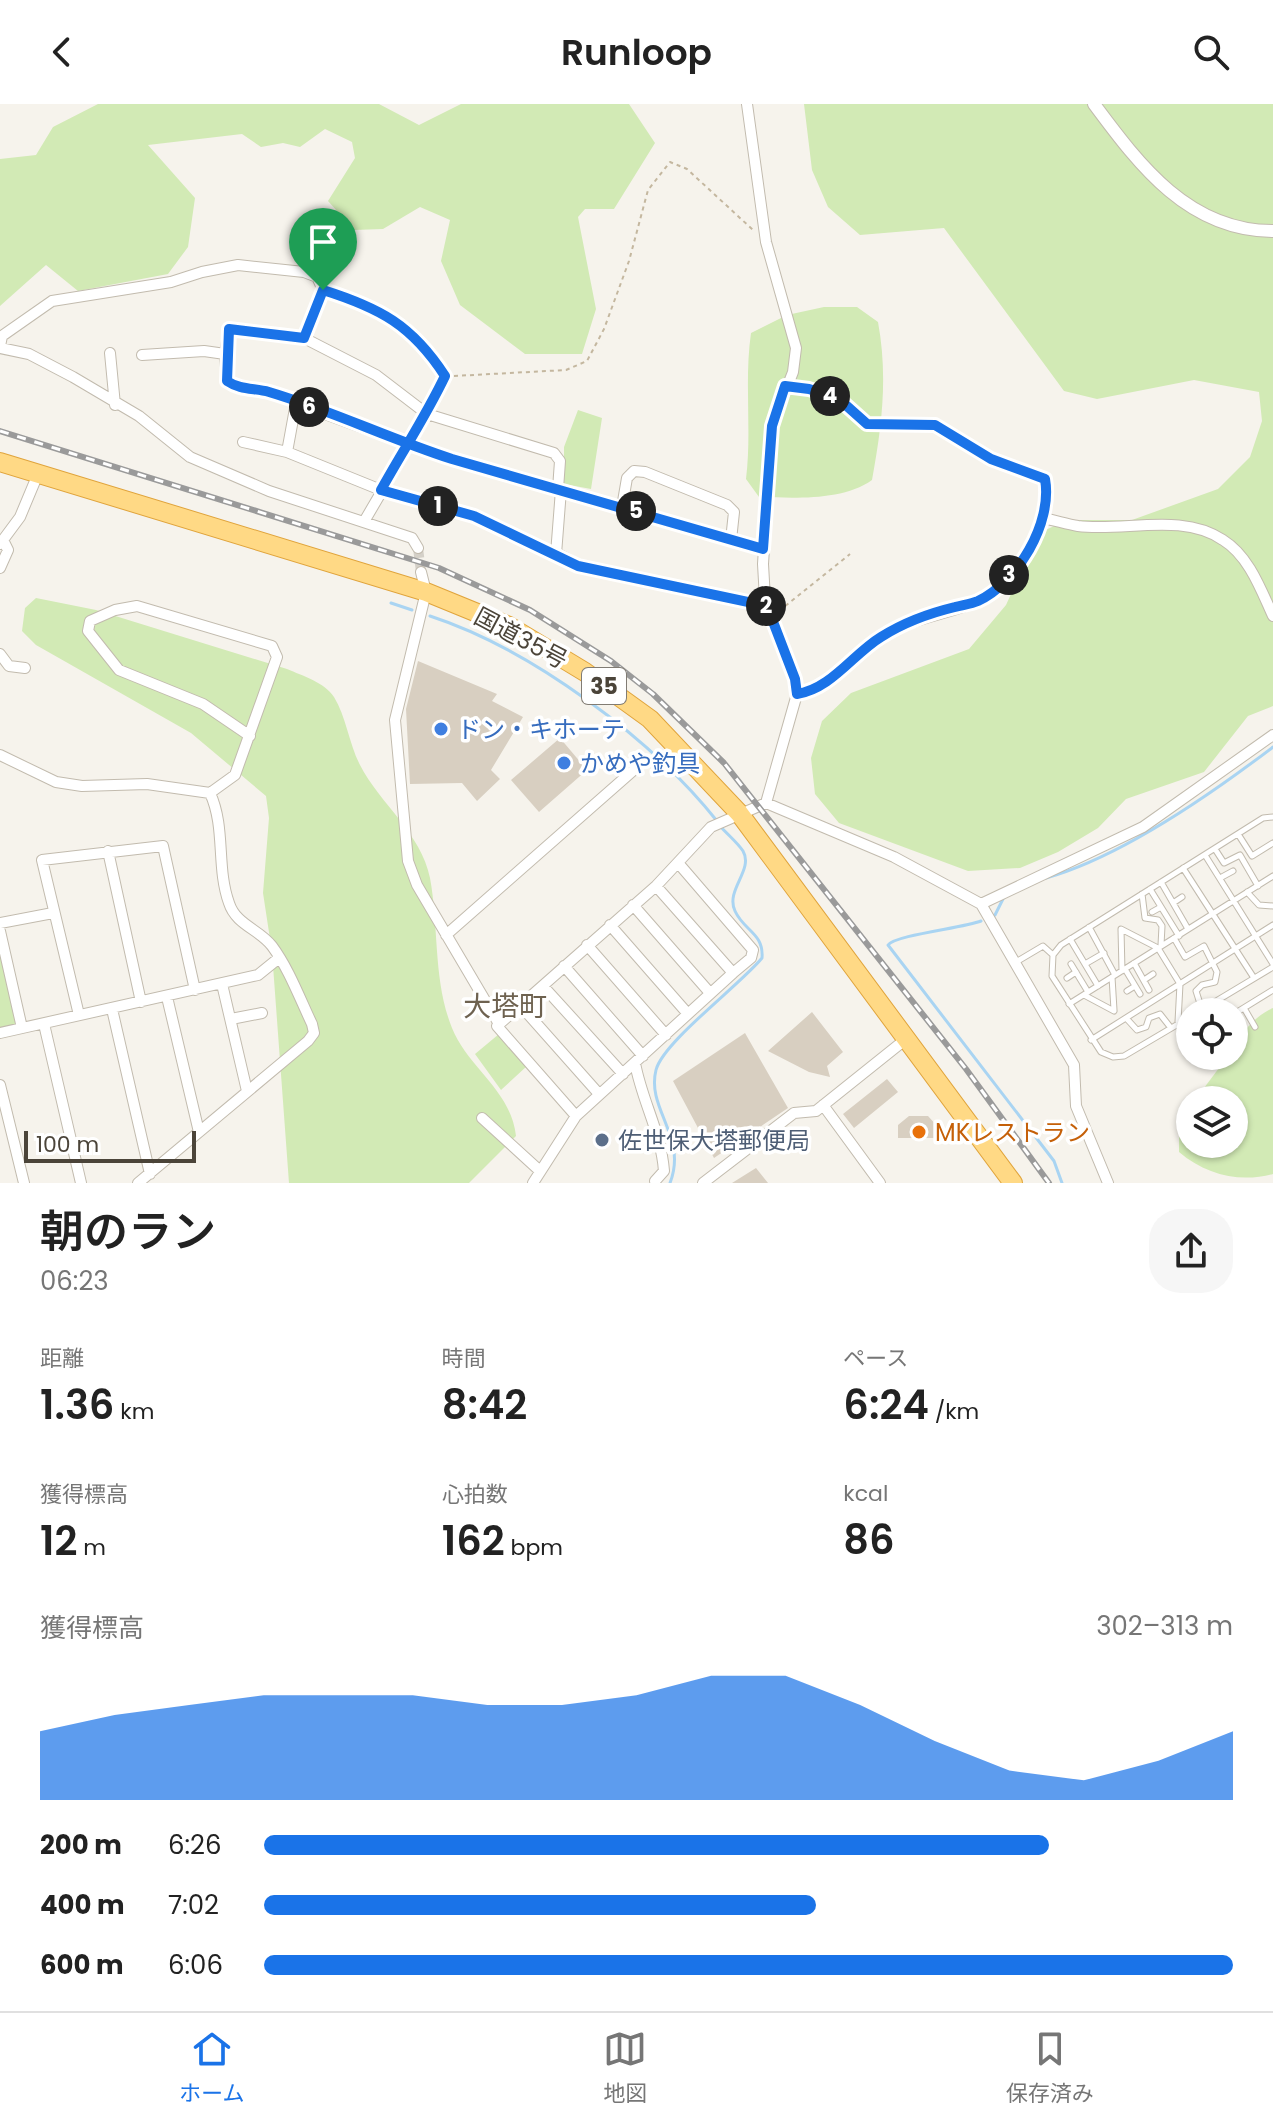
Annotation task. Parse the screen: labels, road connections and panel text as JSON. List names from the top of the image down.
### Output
{
  "streets": {
    "highway": ["国道35号", "35"]
  },
  "districts": ["大塔町"],
  "places": [
    "ドン・キホーテ",
    "かめや釣具",
    "MKレストラン",
    "佐世保大塔郵便局"
  ],
  "scale_bar": "100 m",
  "page": {
    "header": "Runloop",
    "pins": [
      "4",
      "6",
      "1",
      "5",
      "3",
      "2"
    ],
    "scale": "100 m",
    "heading": ["朝のラン", "06:23"],
    "stats": [
      ["距離", "1.36 km"],
      ["時間", "8:42"],
      ["ペース", "6:24 /km"],
      ["獲得標高", "12 m"],
      ["心拍数", "162 bpm"],
      ["kcal", "86"]
    ],
    "chart": ["獲得標高", "302–313 m"],
    "list": [
      {
        "name": "200 m",
        "note": "6:26"
      },
      {
        "name": "400 m",
        "note": "7:02"
      },
      {
        "name": "600 m",
        "note": "6:06"
      }
    ],
    "tabs": ["ホーム", "地図", "保存済み"]
  }
}
